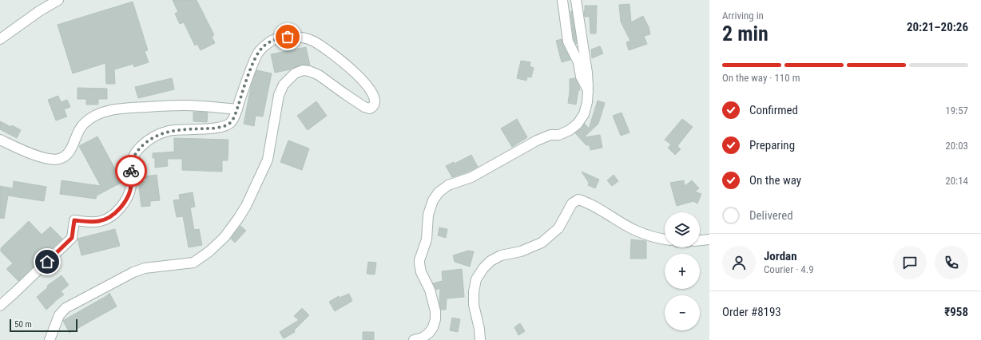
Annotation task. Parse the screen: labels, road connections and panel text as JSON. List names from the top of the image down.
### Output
{
  "scale_bar": "50 m",
  "page": {
    "heading": ["2 min", "Arriving in", "20:21–20:26"],
    "panel": [
      "Jordan",
      "Courier · 4.9",
      "Order #8193",
      "₹958"
    ],
    "bar": "On the way · 110 m",
    "list": [
      ["Confirmed", "19:57"],
      ["Preparing", "20:03"],
      ["On the way", "20:14"],
      "Delivered"
    ],
    "map_buttons": ["+", "−"],
    "scale": "50 m"
  }
}
